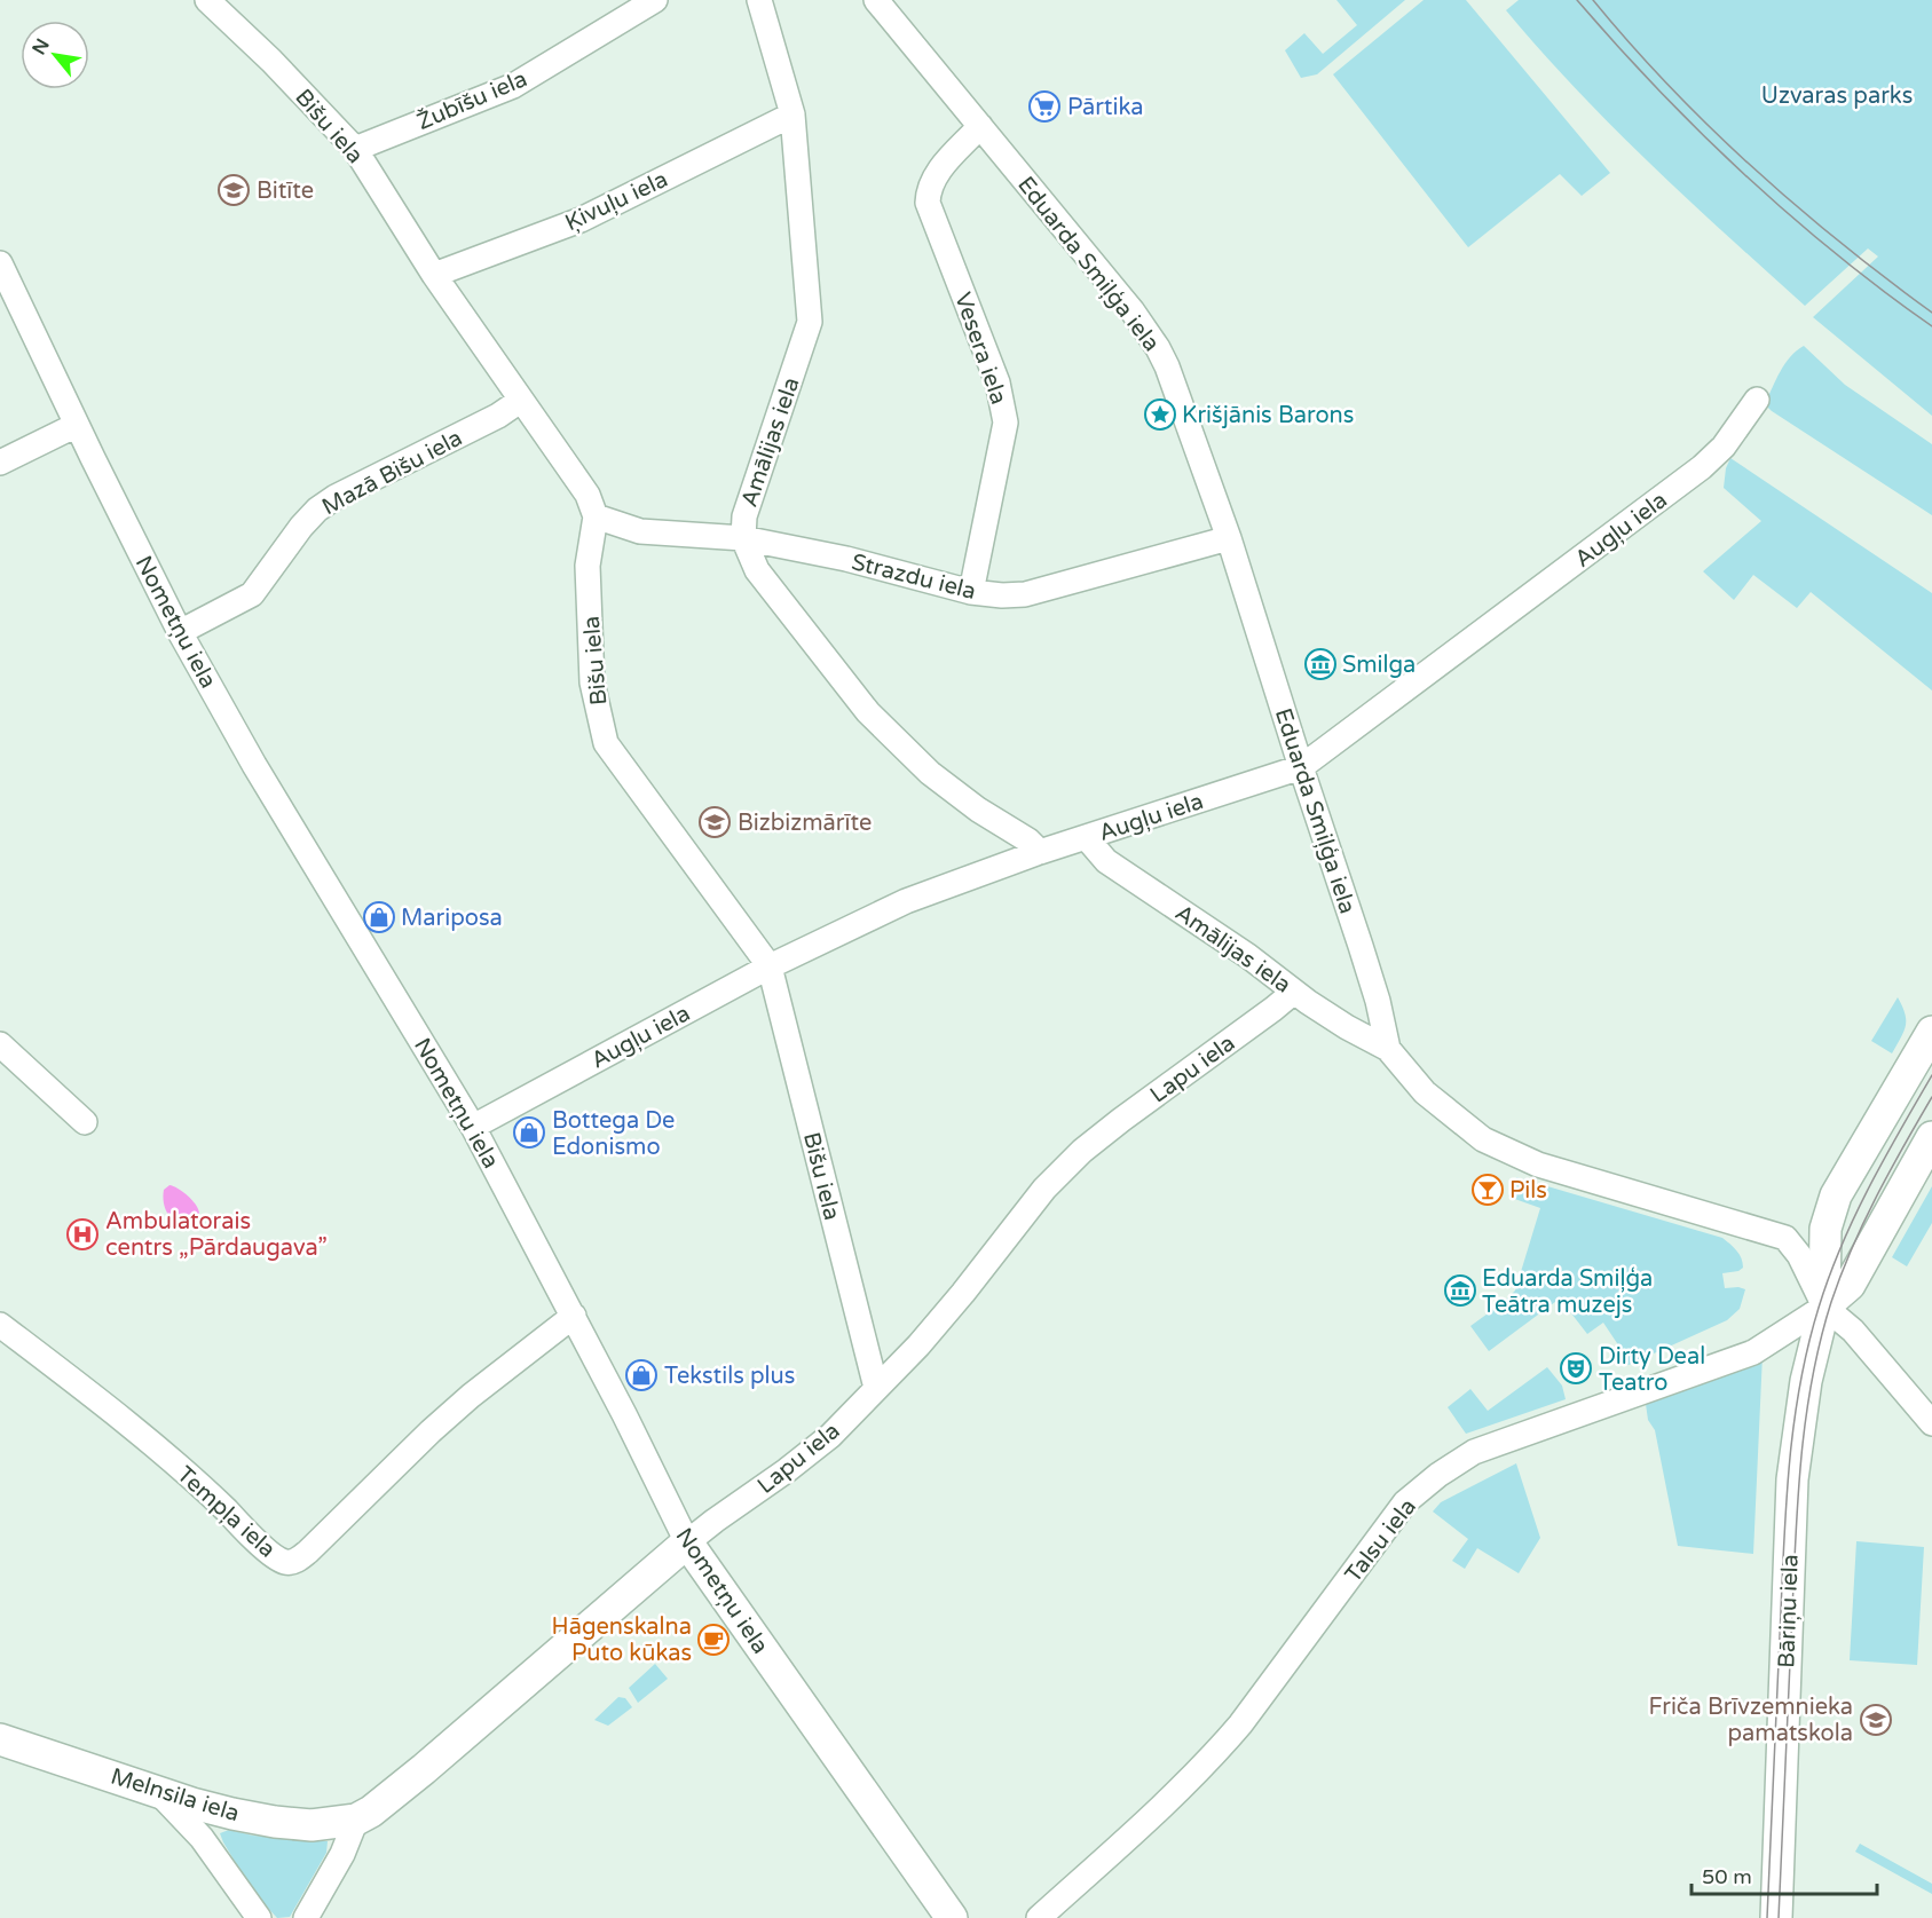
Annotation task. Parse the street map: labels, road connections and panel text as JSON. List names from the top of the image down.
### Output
{
  "streets": {
    "street": [
      "Žubīšu iela",
      "Bišu iela",
      "Ķivuļu iela",
      "Eduarda Smiļģa iela",
      "Vesera iela",
      "Amālijas iela",
      "Mazā Bišu iela",
      "Augļu iela",
      "Strazdu iela",
      "Nometņu iela",
      "Lapu iela",
      "Tempļa iela",
      "Talsu iela",
      "Bāriņu iela",
      "Melnsila iela"
    ]
  },
  "crossings": [
    ["Žubīšu iela", "Bišu iela"],
    ["Bišu iela", "Ķivuļu iela"],
    ["Bišu iela", "Mazā Bišu iela"],
    ["Bišu iela", "Augļu iela"],
    ["Bišu iela", "Strazdu iela"],
    ["Bišu iela", "Lapu iela"],
    ["Ķivuļu iela", "Amālijas iela"],
    ["Eduarda Smiļģa iela", "Vesera iela"],
    ["Eduarda Smiļģa iela", "Amālijas iela"],
    ["Eduarda Smiļģa iela", "Augļu iela"],
    ["Eduarda Smiļģa iela", "Strazdu iela"],
    ["Eduarda Smiļģa iela", "Talsu iela"],
    ["Eduarda Smiļģa iela", "Bāriņu iela"],
    ["Vesera iela", "Strazdu iela"],
    ["Amālijas iela", "Augļu iela"],
    ["Amālijas iela", "Strazdu iela"],
    ["Amālijas iela", "Lapu iela"],
    ["Mazā Bišu iela", "Nometņu iela"],
    ["Augļu iela", "Nometņu iela"],
    ["Nometņu iela", "Lapu iela"],
    ["Nometņu iela", "Tempļa iela"],
    ["Lapu iela", "Melnsila iela"],
    ["Talsu iela", "Bāriņu iela"]
  ],
  "parks": ["Uzvaras parks"],
  "places": {
    "supermarket": ["Pārtika"],
    "school or university": ["Bitīte", "Bizbizmārīte", "Friča Brīvzemnieka pamatskola"],
    "place": ["Krišjānis Barons"],
    "museum": ["Smilga", "Eduarda Smiļģa Teātra muzejs"],
    "shop": ["Mariposa", "Bottega De Edonismo", "Tekstils plus"],
    "bar": ["Pils"],
    "hospital": ["Ambulatorais centrs „Pārdaugava”"],
    "theatre": ["Dirty Deal Teatro"],
    "cafe": ["Hāgenskalna Puto kūkas"]
  },
  "scale_bar": "50 m",
  "north": "top left"
}
